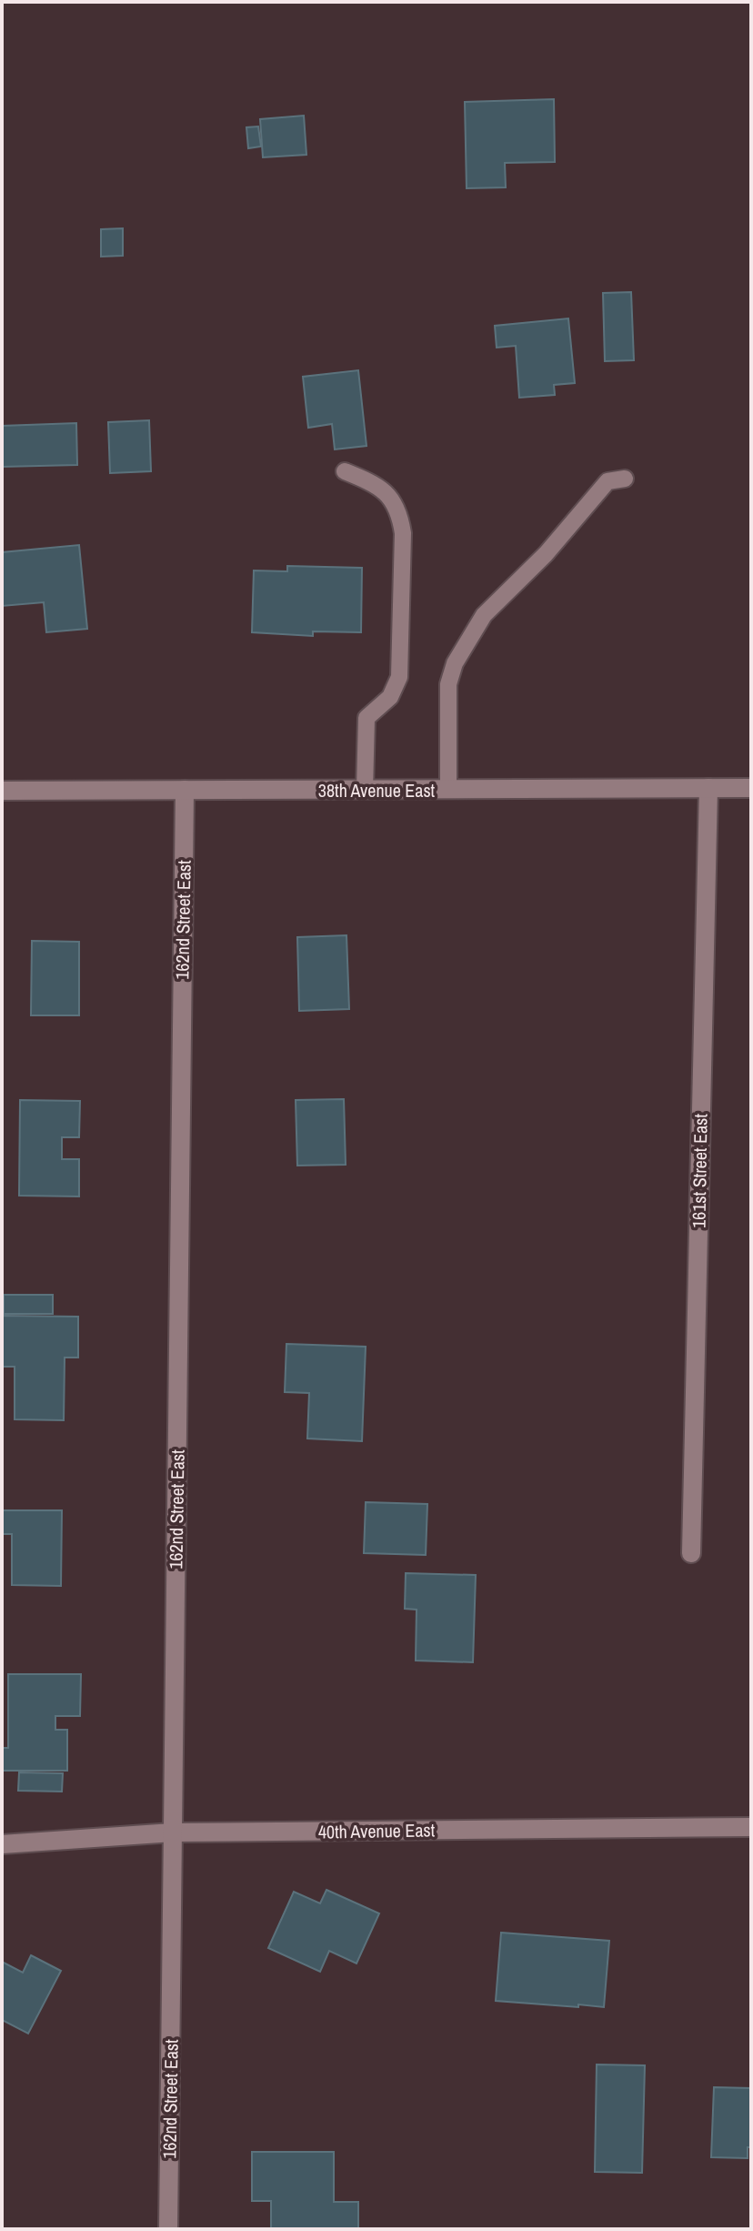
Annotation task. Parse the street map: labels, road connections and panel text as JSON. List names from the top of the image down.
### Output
{
  "streets": {
    "street": [
      "38th Avenue East",
      "162nd Street East",
      "161st Street East",
      "40th Avenue East"
    ]
  },
  "crossings": [
    ["38th Avenue East", "162nd Street East"],
    ["38th Avenue East", "161st Street East"],
    ["162nd Street East", "40th Avenue East"]
  ]
}
